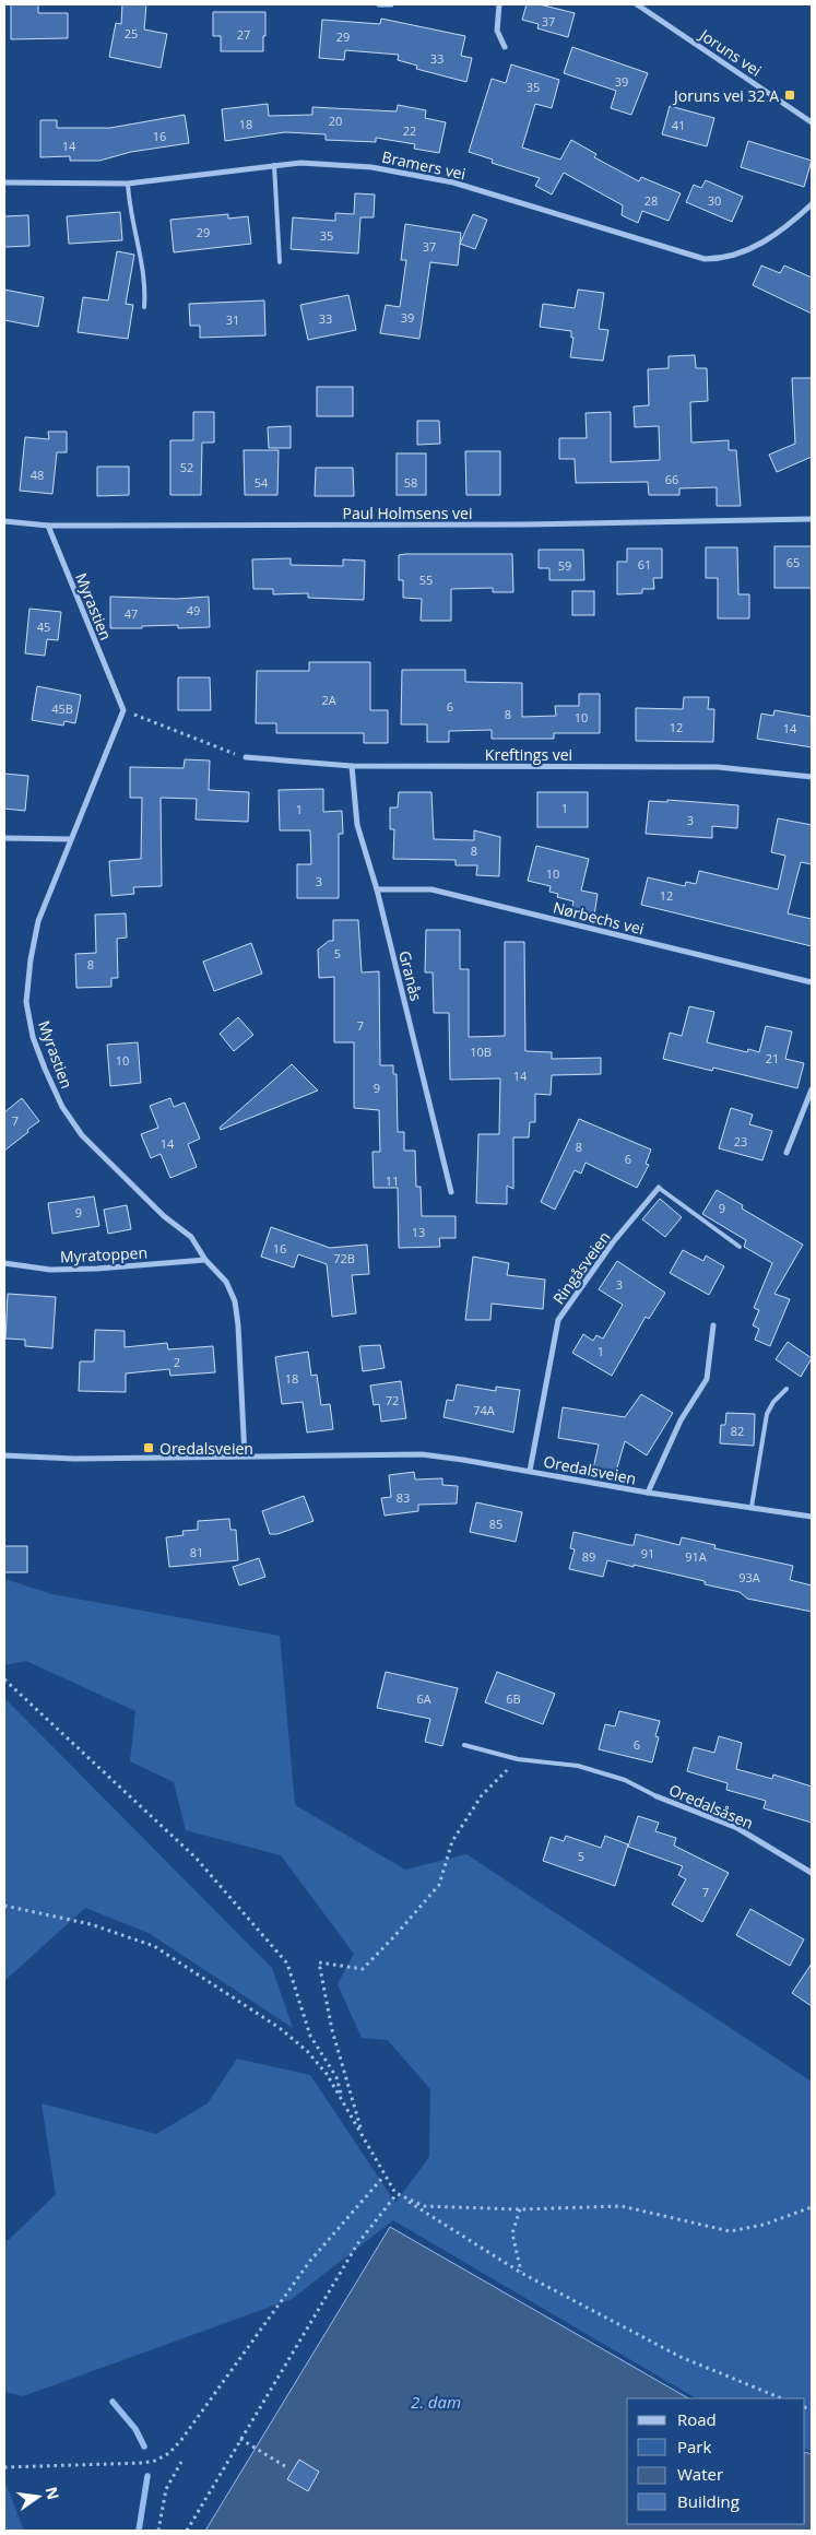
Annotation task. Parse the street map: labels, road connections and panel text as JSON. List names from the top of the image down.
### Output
{
  "streets": {
    "street": [
      "Joruns vei",
      "Bramers vei",
      "Paul Holmsens vei",
      "Myrastien",
      "Kreftings vei",
      "Nørbechs vei",
      "Granås",
      "Myratoppen",
      "Ringåsveien",
      "Oredalsveien",
      "Oredalsåsen"
    ]
  },
  "crossings": [
    ["Paul Holmsens vei", "Myrastien"],
    ["Myrastien", "Myratoppen"],
    ["Myrastien", "Oredalsveien"],
    ["Kreftings vei", "Granås"],
    ["Nørbechs vei", "Granås"],
    ["Ringåsveien", "Oredalsveien"]
  ],
  "water": ["2. dam"],
  "places": {
    "transit": ["Joruns vei 32 A", "Oredalsveien"]
  },
  "house_numbers": [
    "37",
    "25",
    "27",
    "29",
    "33",
    "39",
    "35",
    "20",
    "18",
    "41",
    "22",
    "16",
    "14",
    "28",
    "30",
    "29",
    "35",
    "37",
    "39",
    "33",
    "31",
    "52",
    "48",
    "66",
    "54",
    "58",
    "65",
    "61",
    "59",
    "55",
    "49",
    "47",
    "45",
    "2A",
    "6",
    "45B",
    "8",
    "10",
    "12",
    "14",
    "1",
    "1",
    "3",
    "8",
    "10",
    "3",
    "12",
    "5",
    "8",
    "7",
    "10B",
    "21",
    "10",
    "14",
    "9",
    "7",
    "23",
    "14",
    "8",
    "6",
    "11",
    "9",
    "9",
    "13",
    "16",
    "72B",
    "3",
    "1",
    "2",
    "18",
    "72",
    "74A",
    "82",
    "83",
    "85",
    "81",
    "91",
    "89",
    "91A",
    "93A",
    "6A",
    "6B",
    "6",
    "5",
    "7"
  ],
  "legend": [
    "Road",
    "Park",
    "Water",
    "Building"
  ],
  "north": "right"
}
